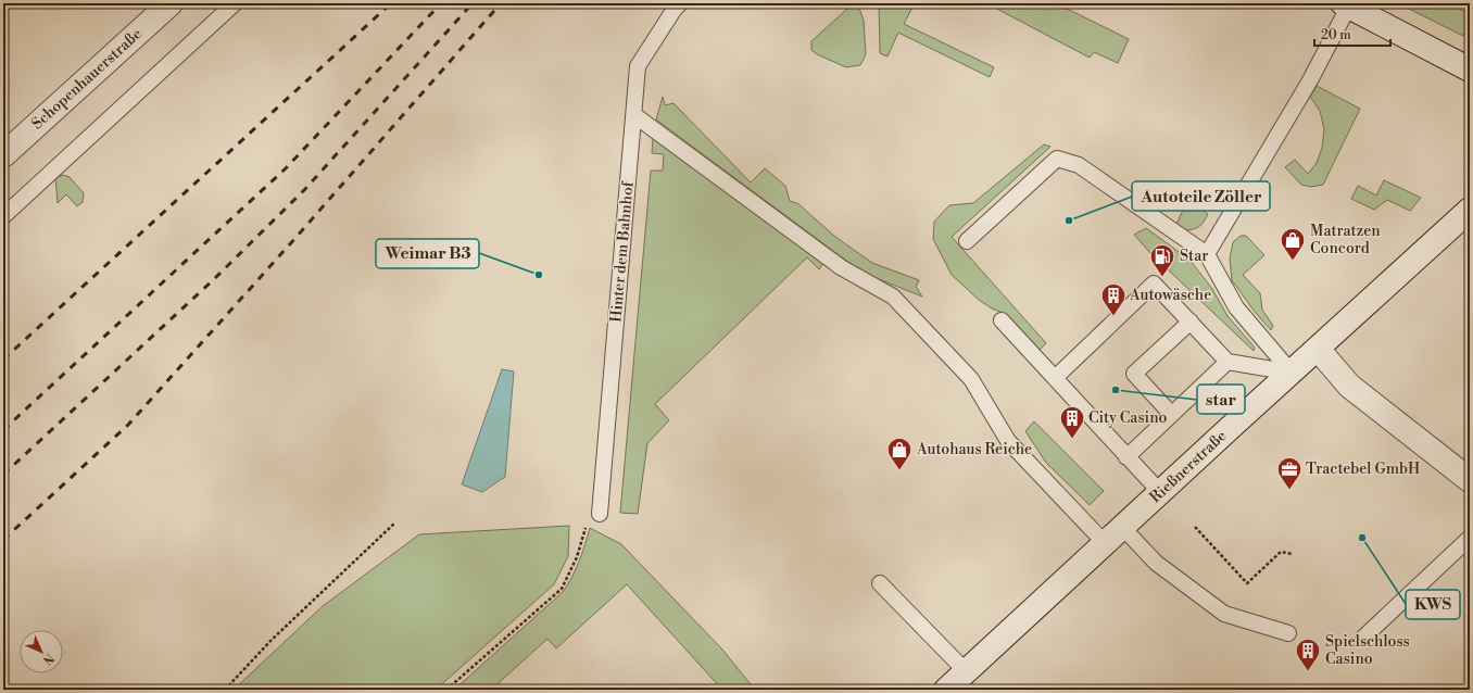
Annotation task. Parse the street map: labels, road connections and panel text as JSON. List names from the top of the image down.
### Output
{
  "streets": {
    "street": ["Schopenhauerstraße", "Rießnerstraße"],
    "lane": ["Hinter dem Bahnhof"]
  },
  "places": {
    "other": [
      "Autoteile Zöller",
      "Weimar B3",
      "star",
      "KWS"
    ],
    "shop": ["Matratzen Concord", "Autohaus Reiche"],
    "fuel station": ["Star"],
    "building": ["Autowäsche", "City Casino", "Spielschloss Casino"],
    "office": ["Tractebel GmbH"]
  },
  "scale_bar": "20 m",
  "north": "bottom right"
}
